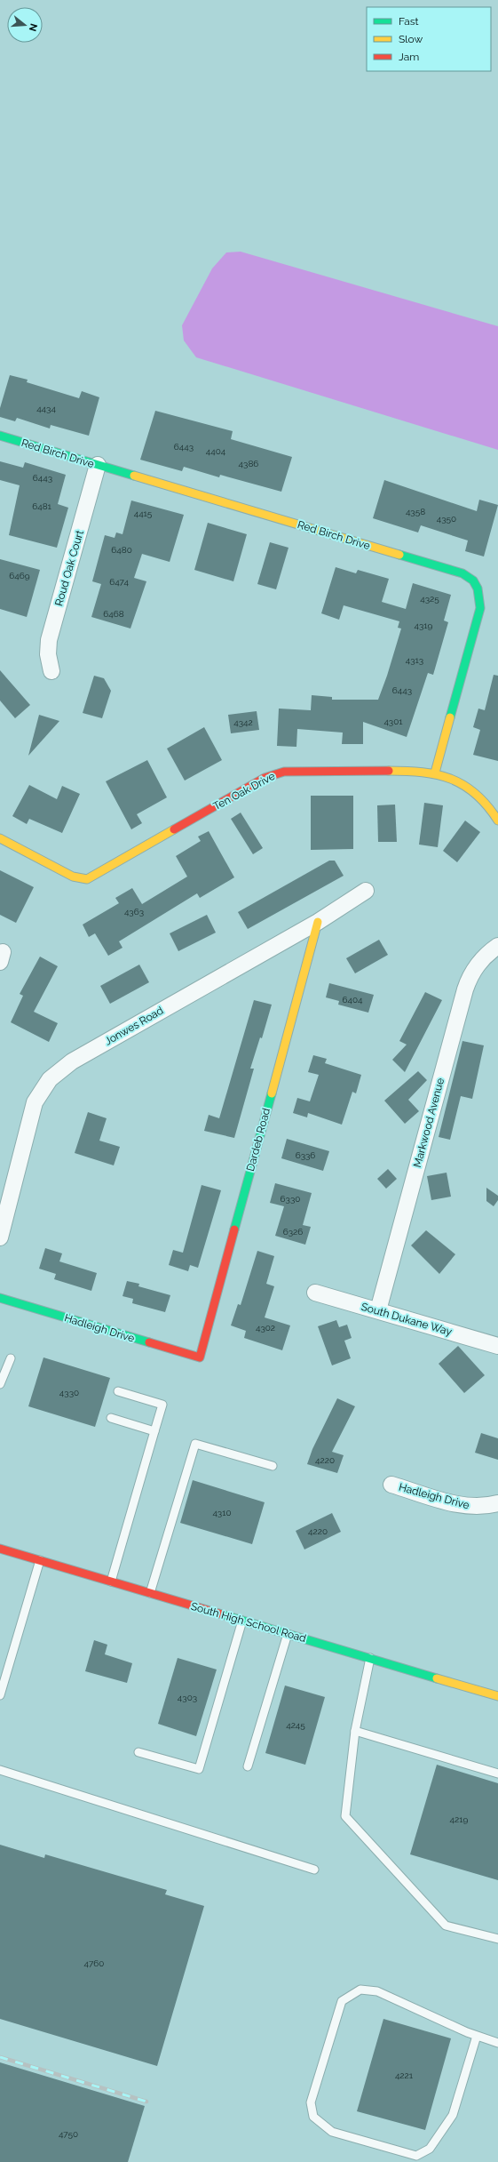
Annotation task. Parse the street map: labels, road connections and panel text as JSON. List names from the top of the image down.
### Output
{
  "streets": {
    "street": [
      "Red Birch Drive",
      "Roud Oak Court",
      "Ten Oak Drive",
      "Jonwes Road",
      "Markwood Avenue",
      "Dardeb Road",
      "South Dukane Way",
      "Hadleigh Drive",
      "South High School Road"
    ]
  },
  "crossings": [
    ["Red Birch Drive", "Roud Oak Court"],
    ["Red Birch Drive", "Ten Oak Drive"],
    ["Jonwes Road", "Dardeb Road"],
    ["Markwood Avenue", "South Dukane Way"],
    ["Dardeb Road", "Hadleigh Drive"]
  ],
  "house_numbers": [
    "4434",
    "6443",
    "4404",
    "4386",
    "6443",
    "6481",
    "4358",
    "4415",
    "4350",
    "6480",
    "6469",
    "6474",
    "4325",
    "6468",
    "4319",
    "4313",
    "6443",
    "4301",
    "4342",
    "4363",
    "6404",
    "6336",
    "6330",
    "6326",
    "4302",
    "4330",
    "4220",
    "4310",
    "4220",
    "4303",
    "4245",
    "4219",
    "4760",
    "4221",
    "4750"
  ],
  "legend": ["Fast", "Slow", "Jam"],
  "north": "right"
}
